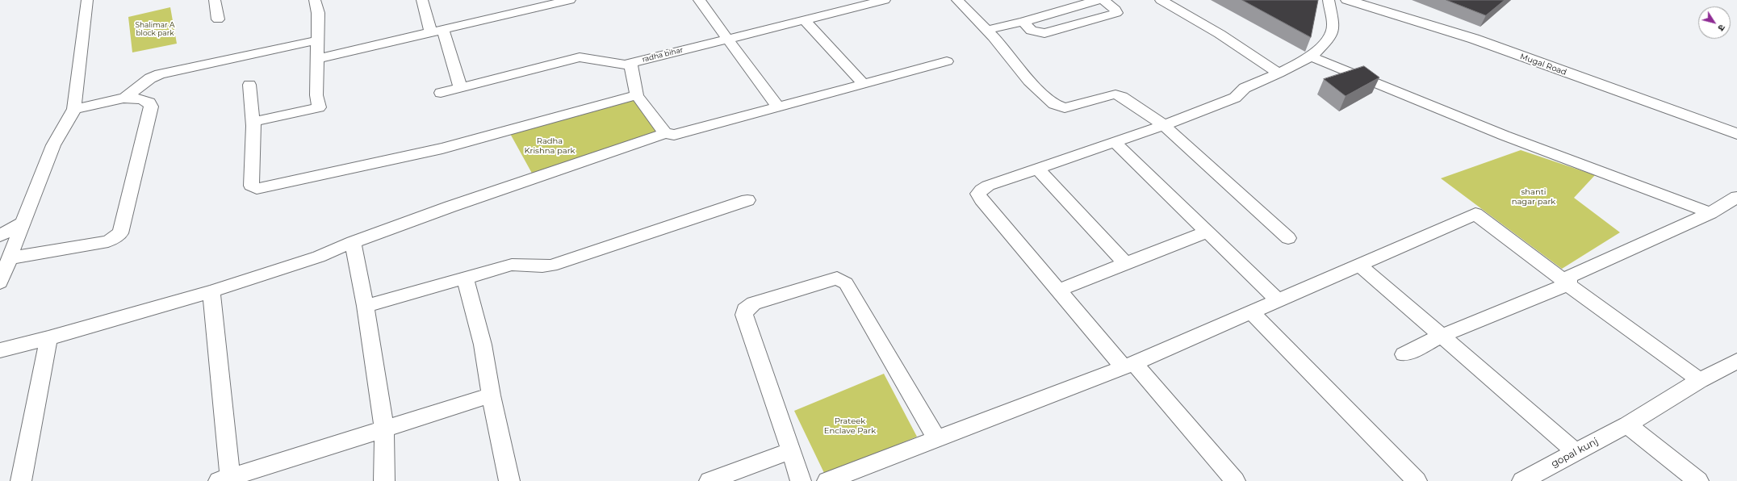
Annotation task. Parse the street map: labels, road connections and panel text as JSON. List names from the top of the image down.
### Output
{
  "streets": {
    "street": ["radha bihar", "Mugal Road", "gopal kunj"]
  },
  "parks": [
    "Shalimar A block park",
    "Radha Krishna park",
    "shanti nagar park",
    "Prateek Enclave Park"
  ],
  "north": "bottom right"
}
